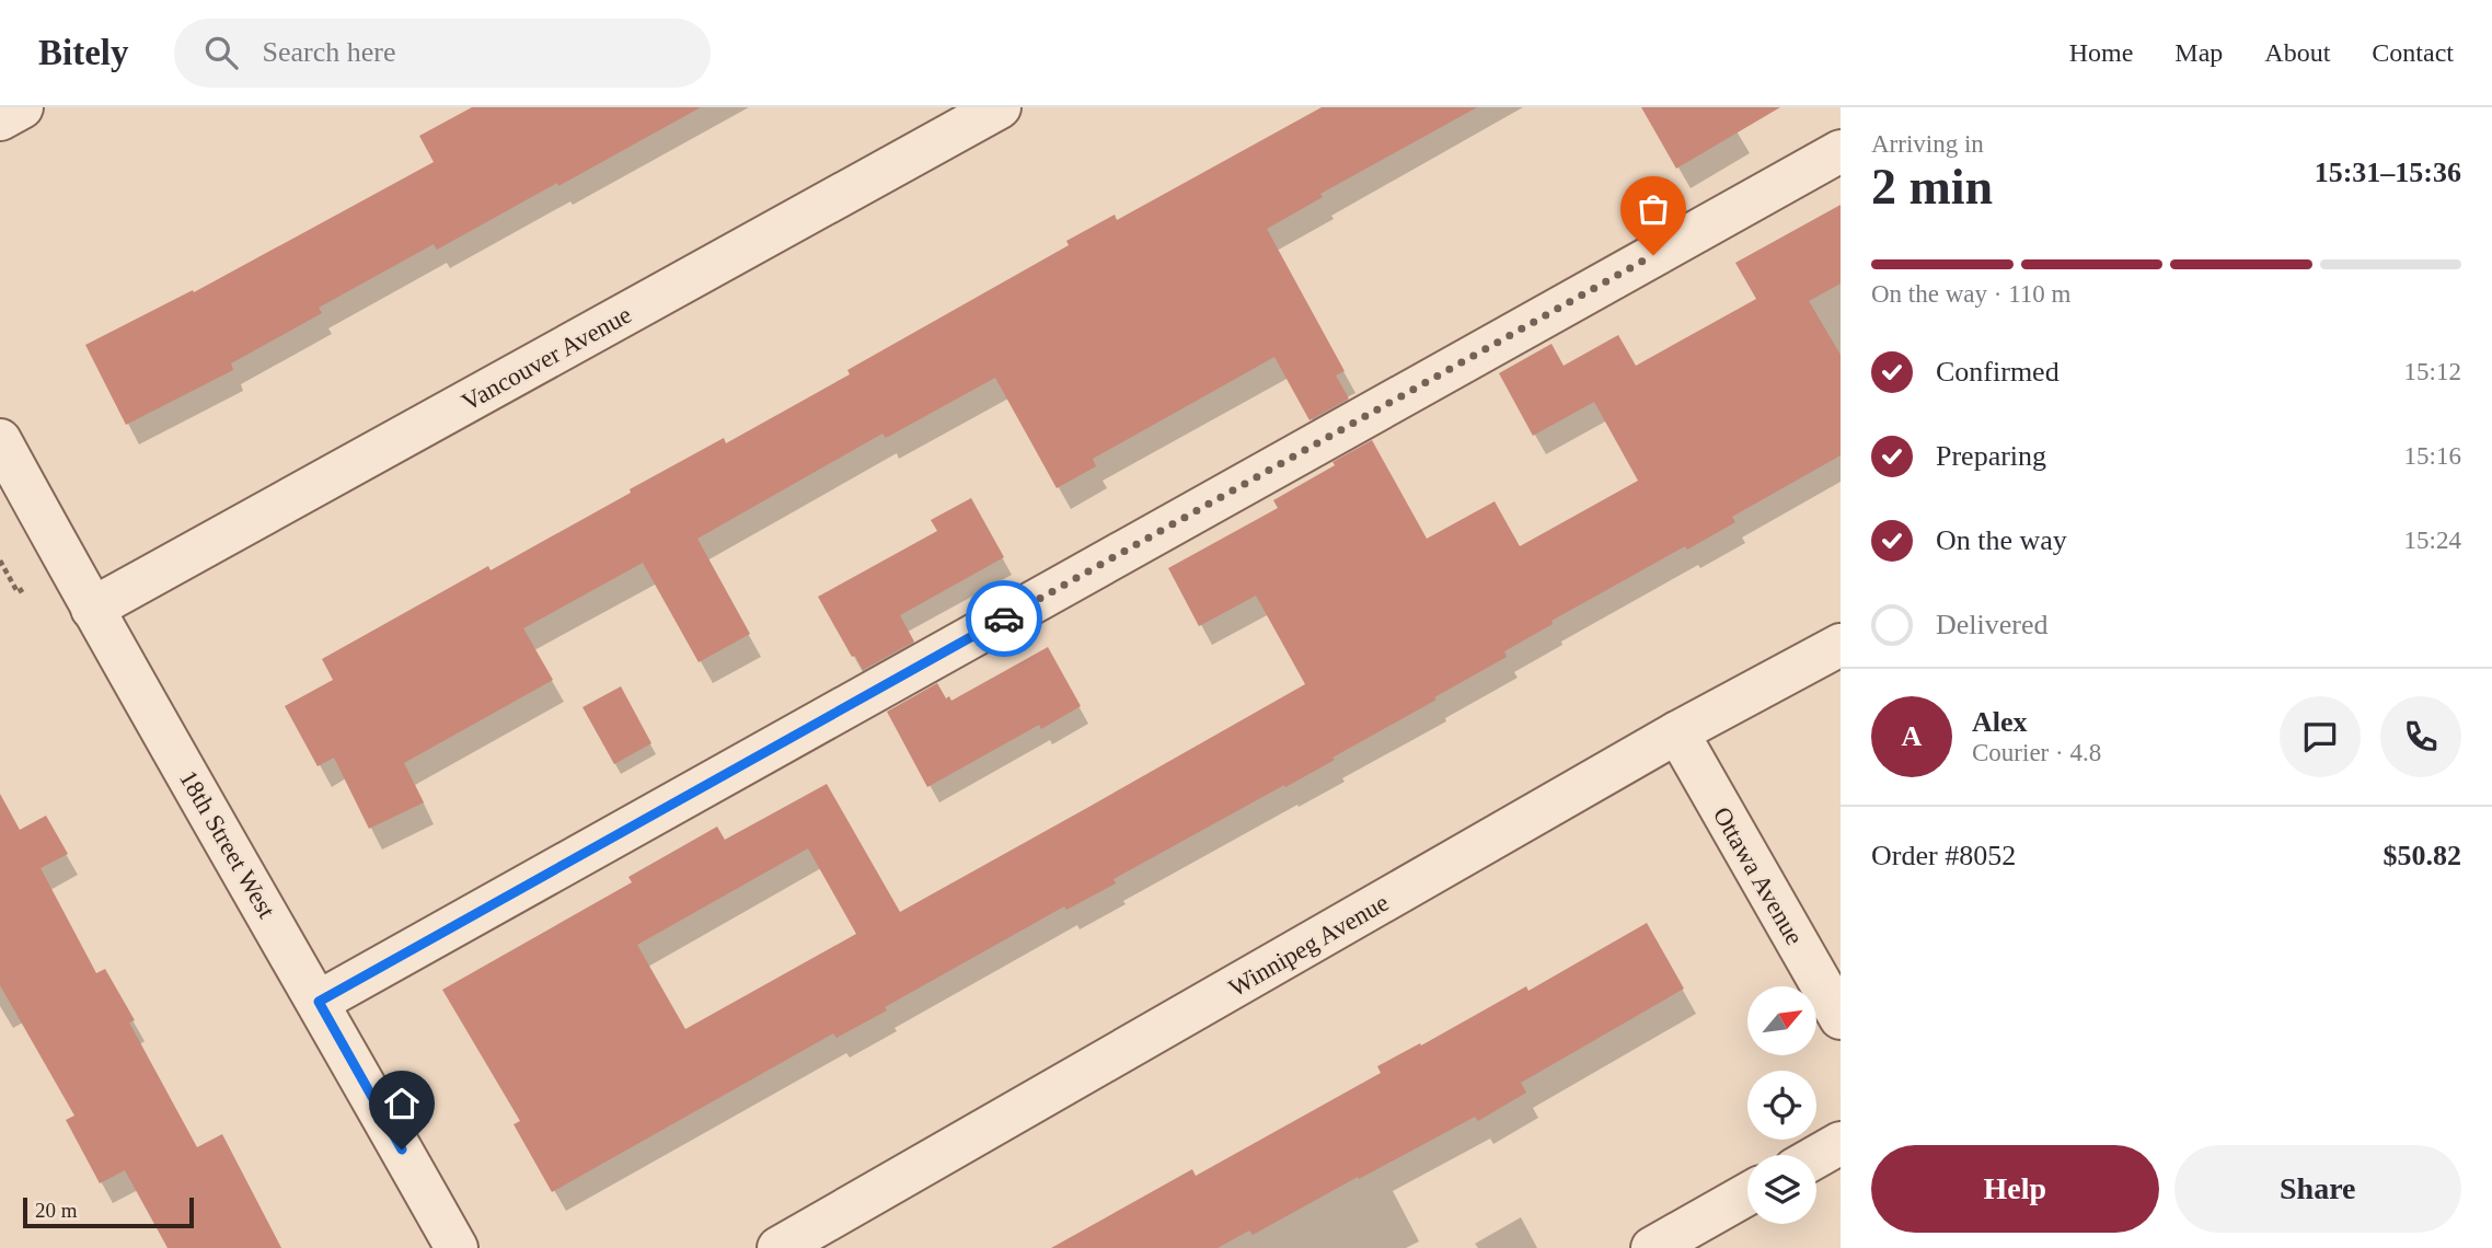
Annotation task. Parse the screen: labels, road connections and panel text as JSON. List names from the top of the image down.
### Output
{
  "streets": {
    "street": [
      "Vancouver Avenue",
      "18th Street West",
      "Ottawa Avenue",
      "Winnipeg Avenue"
    ]
  },
  "crossings": [
    ["Vancouver Avenue", "18th Street West"],
    ["Ottawa Avenue", "Winnipeg Avenue"]
  ],
  "scale_bar": "20 m",
  "north": "top right",
  "page": {
    "header": "Bitely",
    "search": "Search here",
    "nav": [
      "Home",
      "Map",
      "About",
      "Contact"
    ],
    "heading": ["2 min", "Arriving in", "15:31–15:36"],
    "panel": [
      "Alex",
      "Courier · 4.8",
      "Order #8052",
      "$50.82"
    ],
    "bar": "On the way · 110 m",
    "list": [
      ["Confirmed", "15:12"],
      ["Preparing", "15:16"],
      ["On the way", "15:24"],
      "Delivered"
    ],
    "round": "A",
    "buttons": ["Help", "Share"],
    "scale": "20 m"
  }
}
